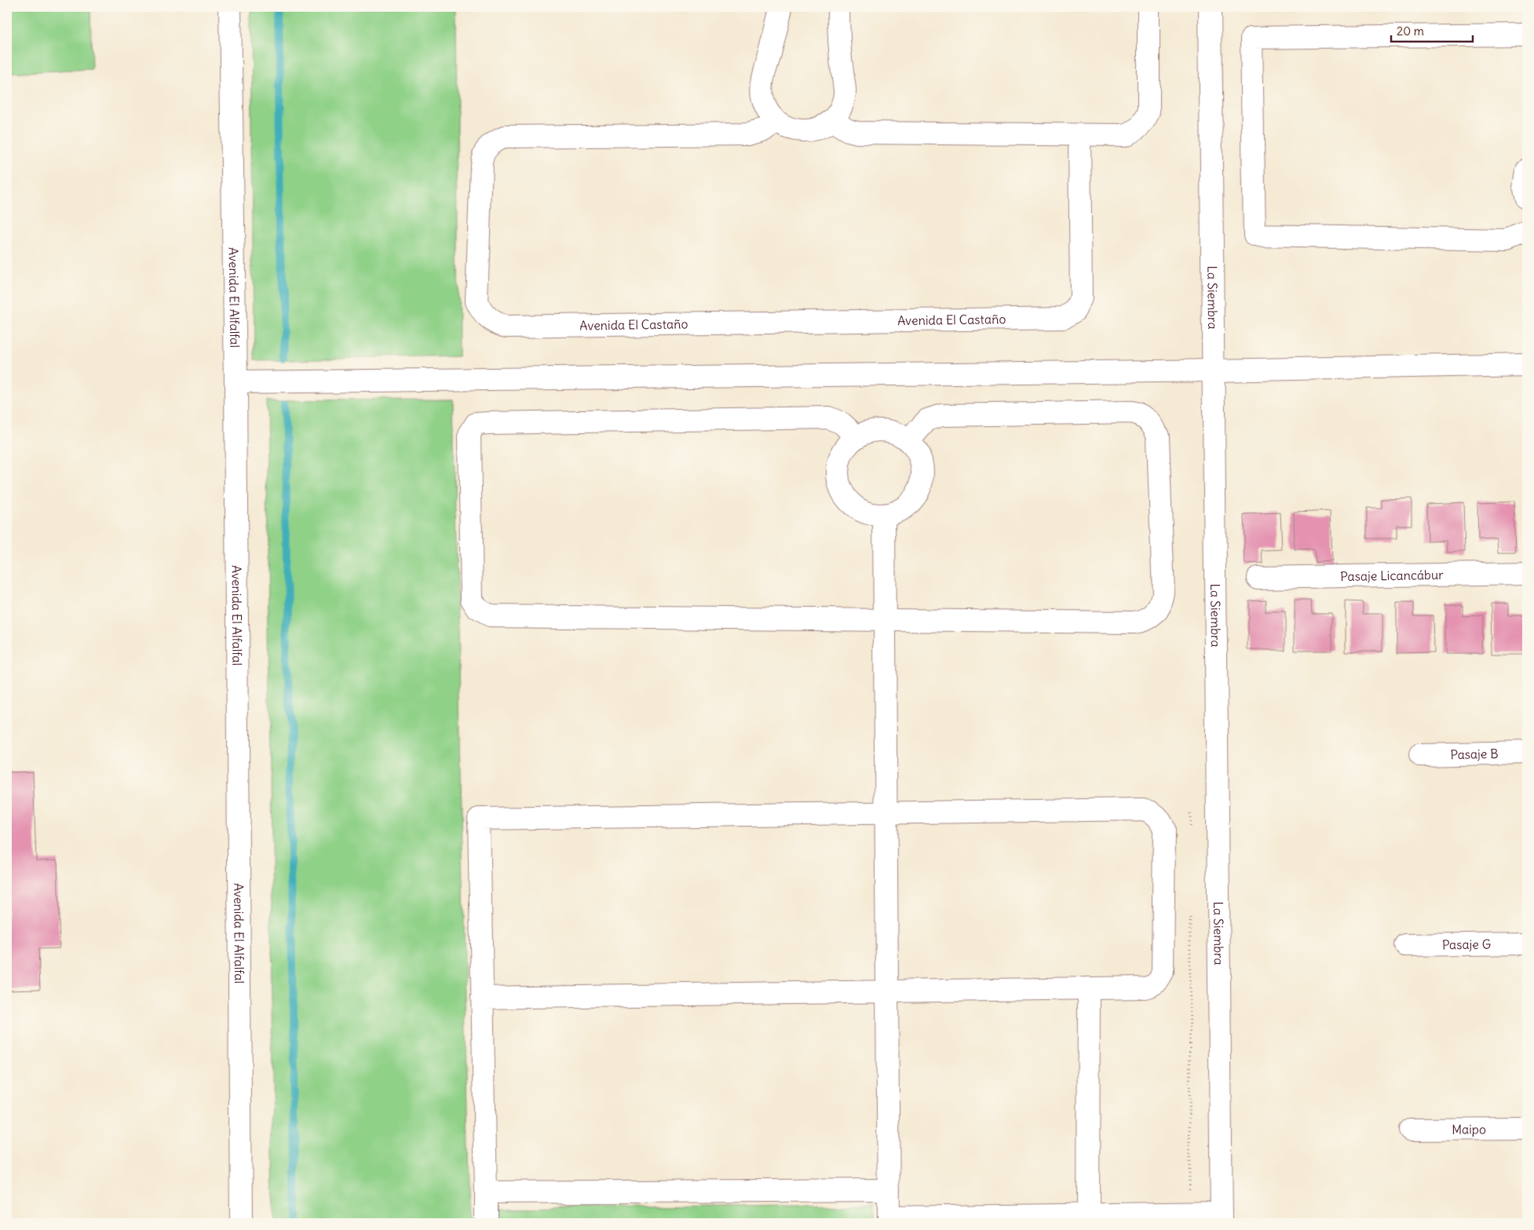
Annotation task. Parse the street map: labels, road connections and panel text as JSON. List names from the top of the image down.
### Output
{
  "streets": {
    "street": [
      "Avenida El Alfalfal",
      "La Siembra",
      "Avenida El Castaño",
      "Pasaje Licancábur",
      "Pasaje B",
      "Pasaje G",
      "Maipo"
    ]
  },
  "scale_bar": "20 m"
}
